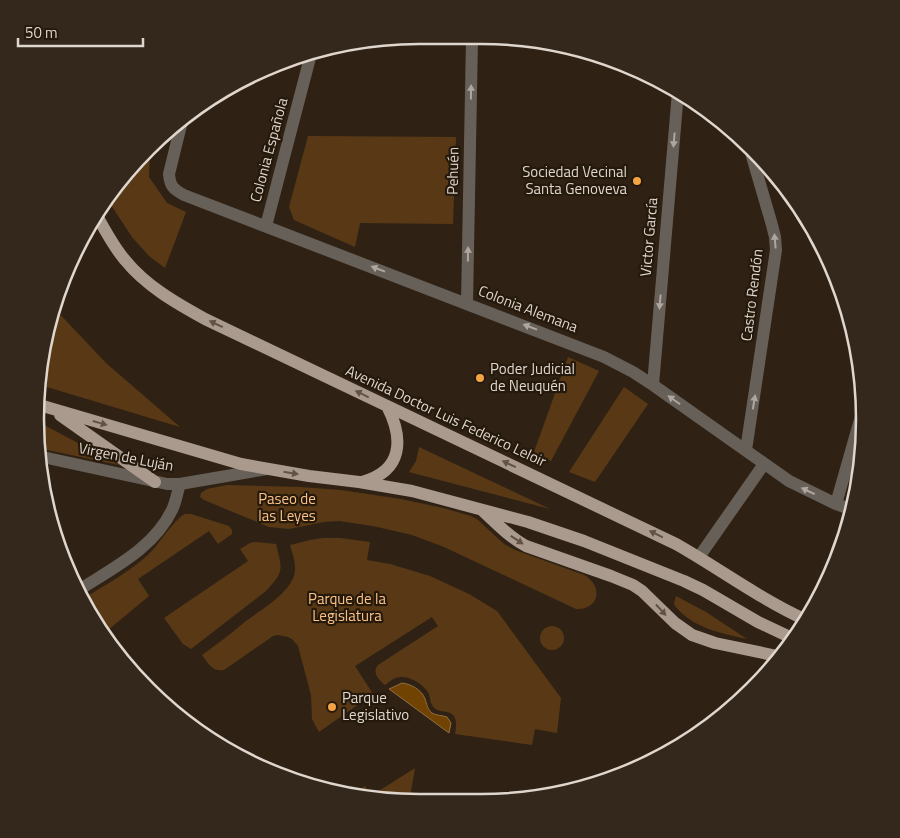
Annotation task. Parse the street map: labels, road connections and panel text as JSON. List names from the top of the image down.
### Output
{
  "streets": {
    "main road": ["Avenida Doctor Luis Federico Leloir"],
    "street": [
      "Colonia Española",
      "Pehuén",
      "Victor García",
      "Castro Rendón",
      "Colonia Alemana",
      "Virgen de Luján"
    ]
  },
  "crossings": [
    ["Colonia Española", "Colonia Alemana"],
    ["Pehuén", "Colonia Alemana"],
    ["Victor García", "Colonia Alemana"],
    ["Castro Rendón", "Colonia Alemana"]
  ],
  "one_way": [
    "Pehuén",
    "Victor García",
    "Castro Rendón",
    "Colonia Alemana"
  ],
  "parks": ["Paseo de las Leyes", "Parque de la Legislatura"],
  "places": ["Sociedad Vecinal Santa Genoveva", "Poder Judicial de Neuquén", "Parque Legislativo"],
  "scale_bar": "50 m"
}
